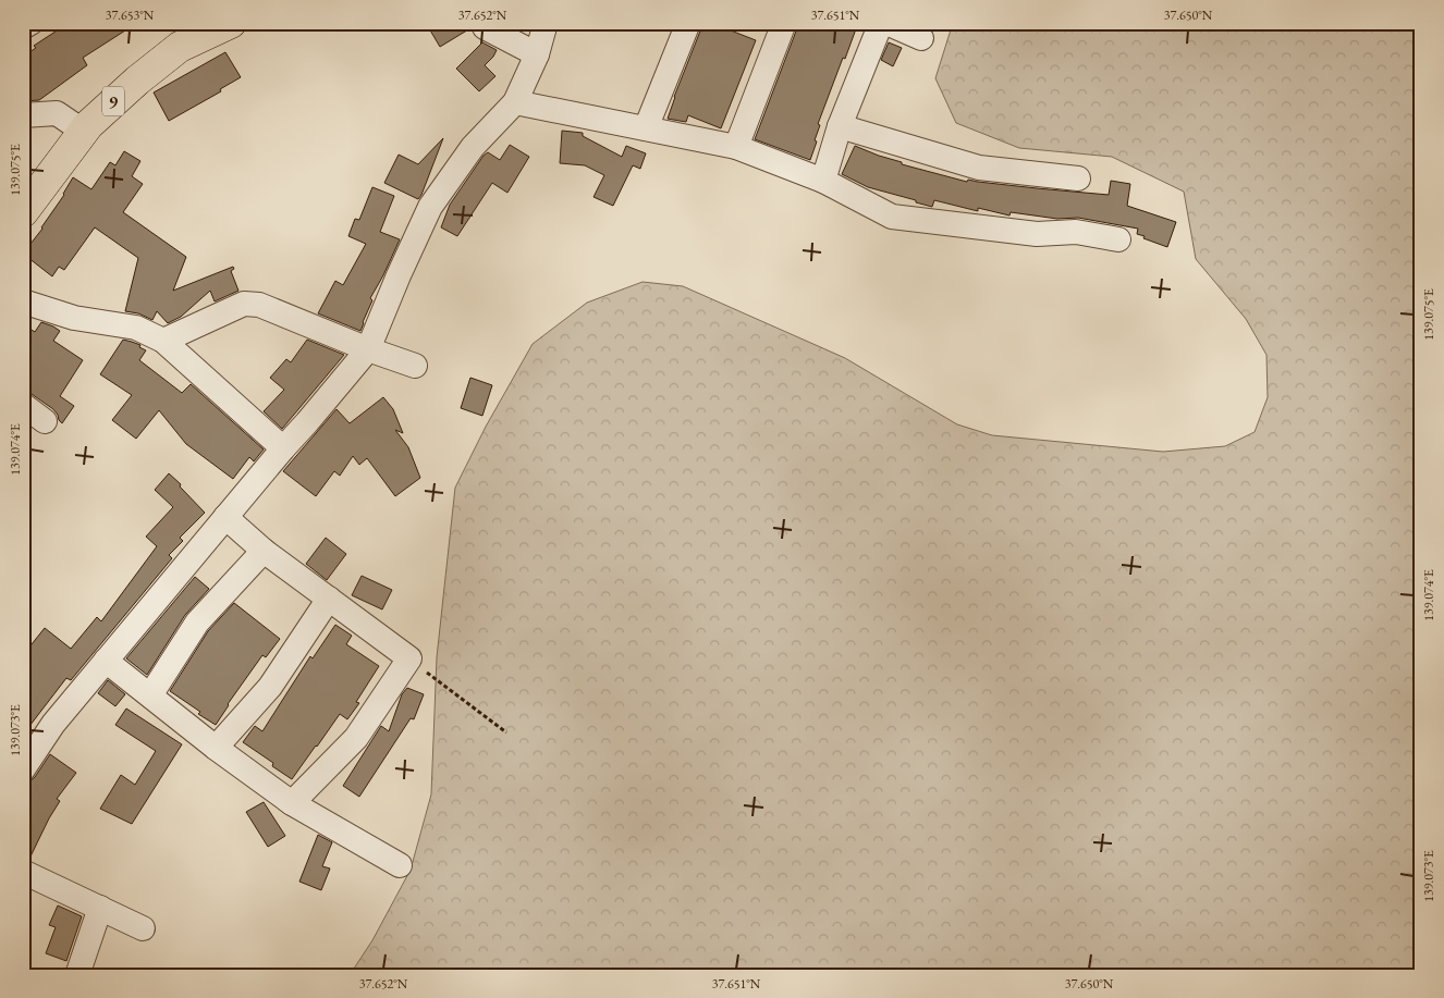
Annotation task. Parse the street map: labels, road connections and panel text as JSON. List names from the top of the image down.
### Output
{
  "streets": {
    "main road": ["9"]
  },
  "coordinates": [
    "37.653°N",
    "37.652°N",
    "37.651°N",
    "37.650°N",
    "139.075°E",
    "139.074°E",
    "139.073°E"
  ]
}
